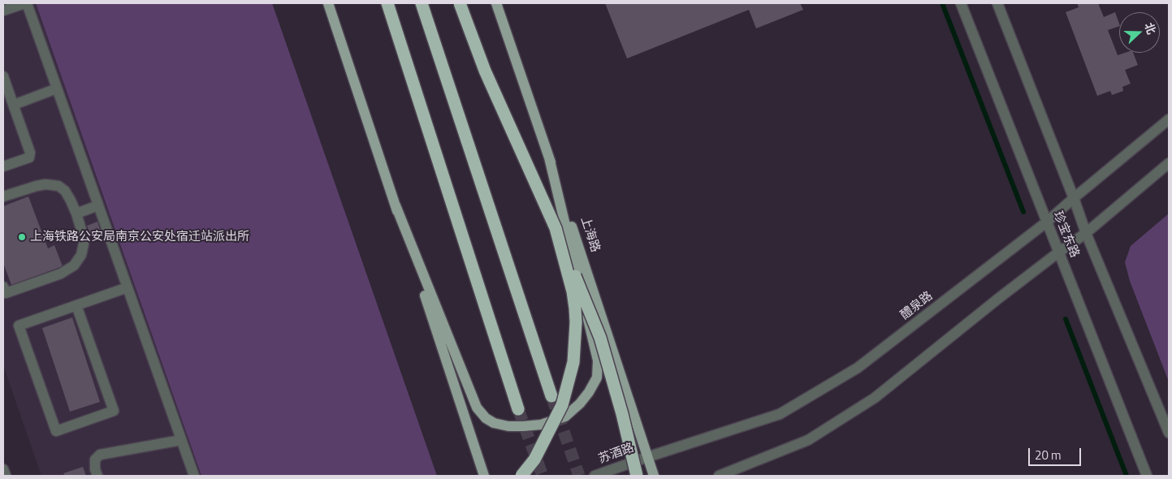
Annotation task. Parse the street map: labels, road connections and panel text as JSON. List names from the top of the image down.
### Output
{
  "streets": {
    "main road": ["上海路"],
    "street": ["珍宝东路", "醴泉路", "苏酒路"]
  },
  "crossings": [
    ["上海路", "醴泉路"],
    ["上海路", "苏酒路"],
    ["珍宝东路", "醴泉路"],
    ["醴泉路", "苏酒路"]
  ],
  "places": ["上海铁路公安局南京公安处宿迁站派出所"],
  "scale_bar": "20 m",
  "north": "right"
}
